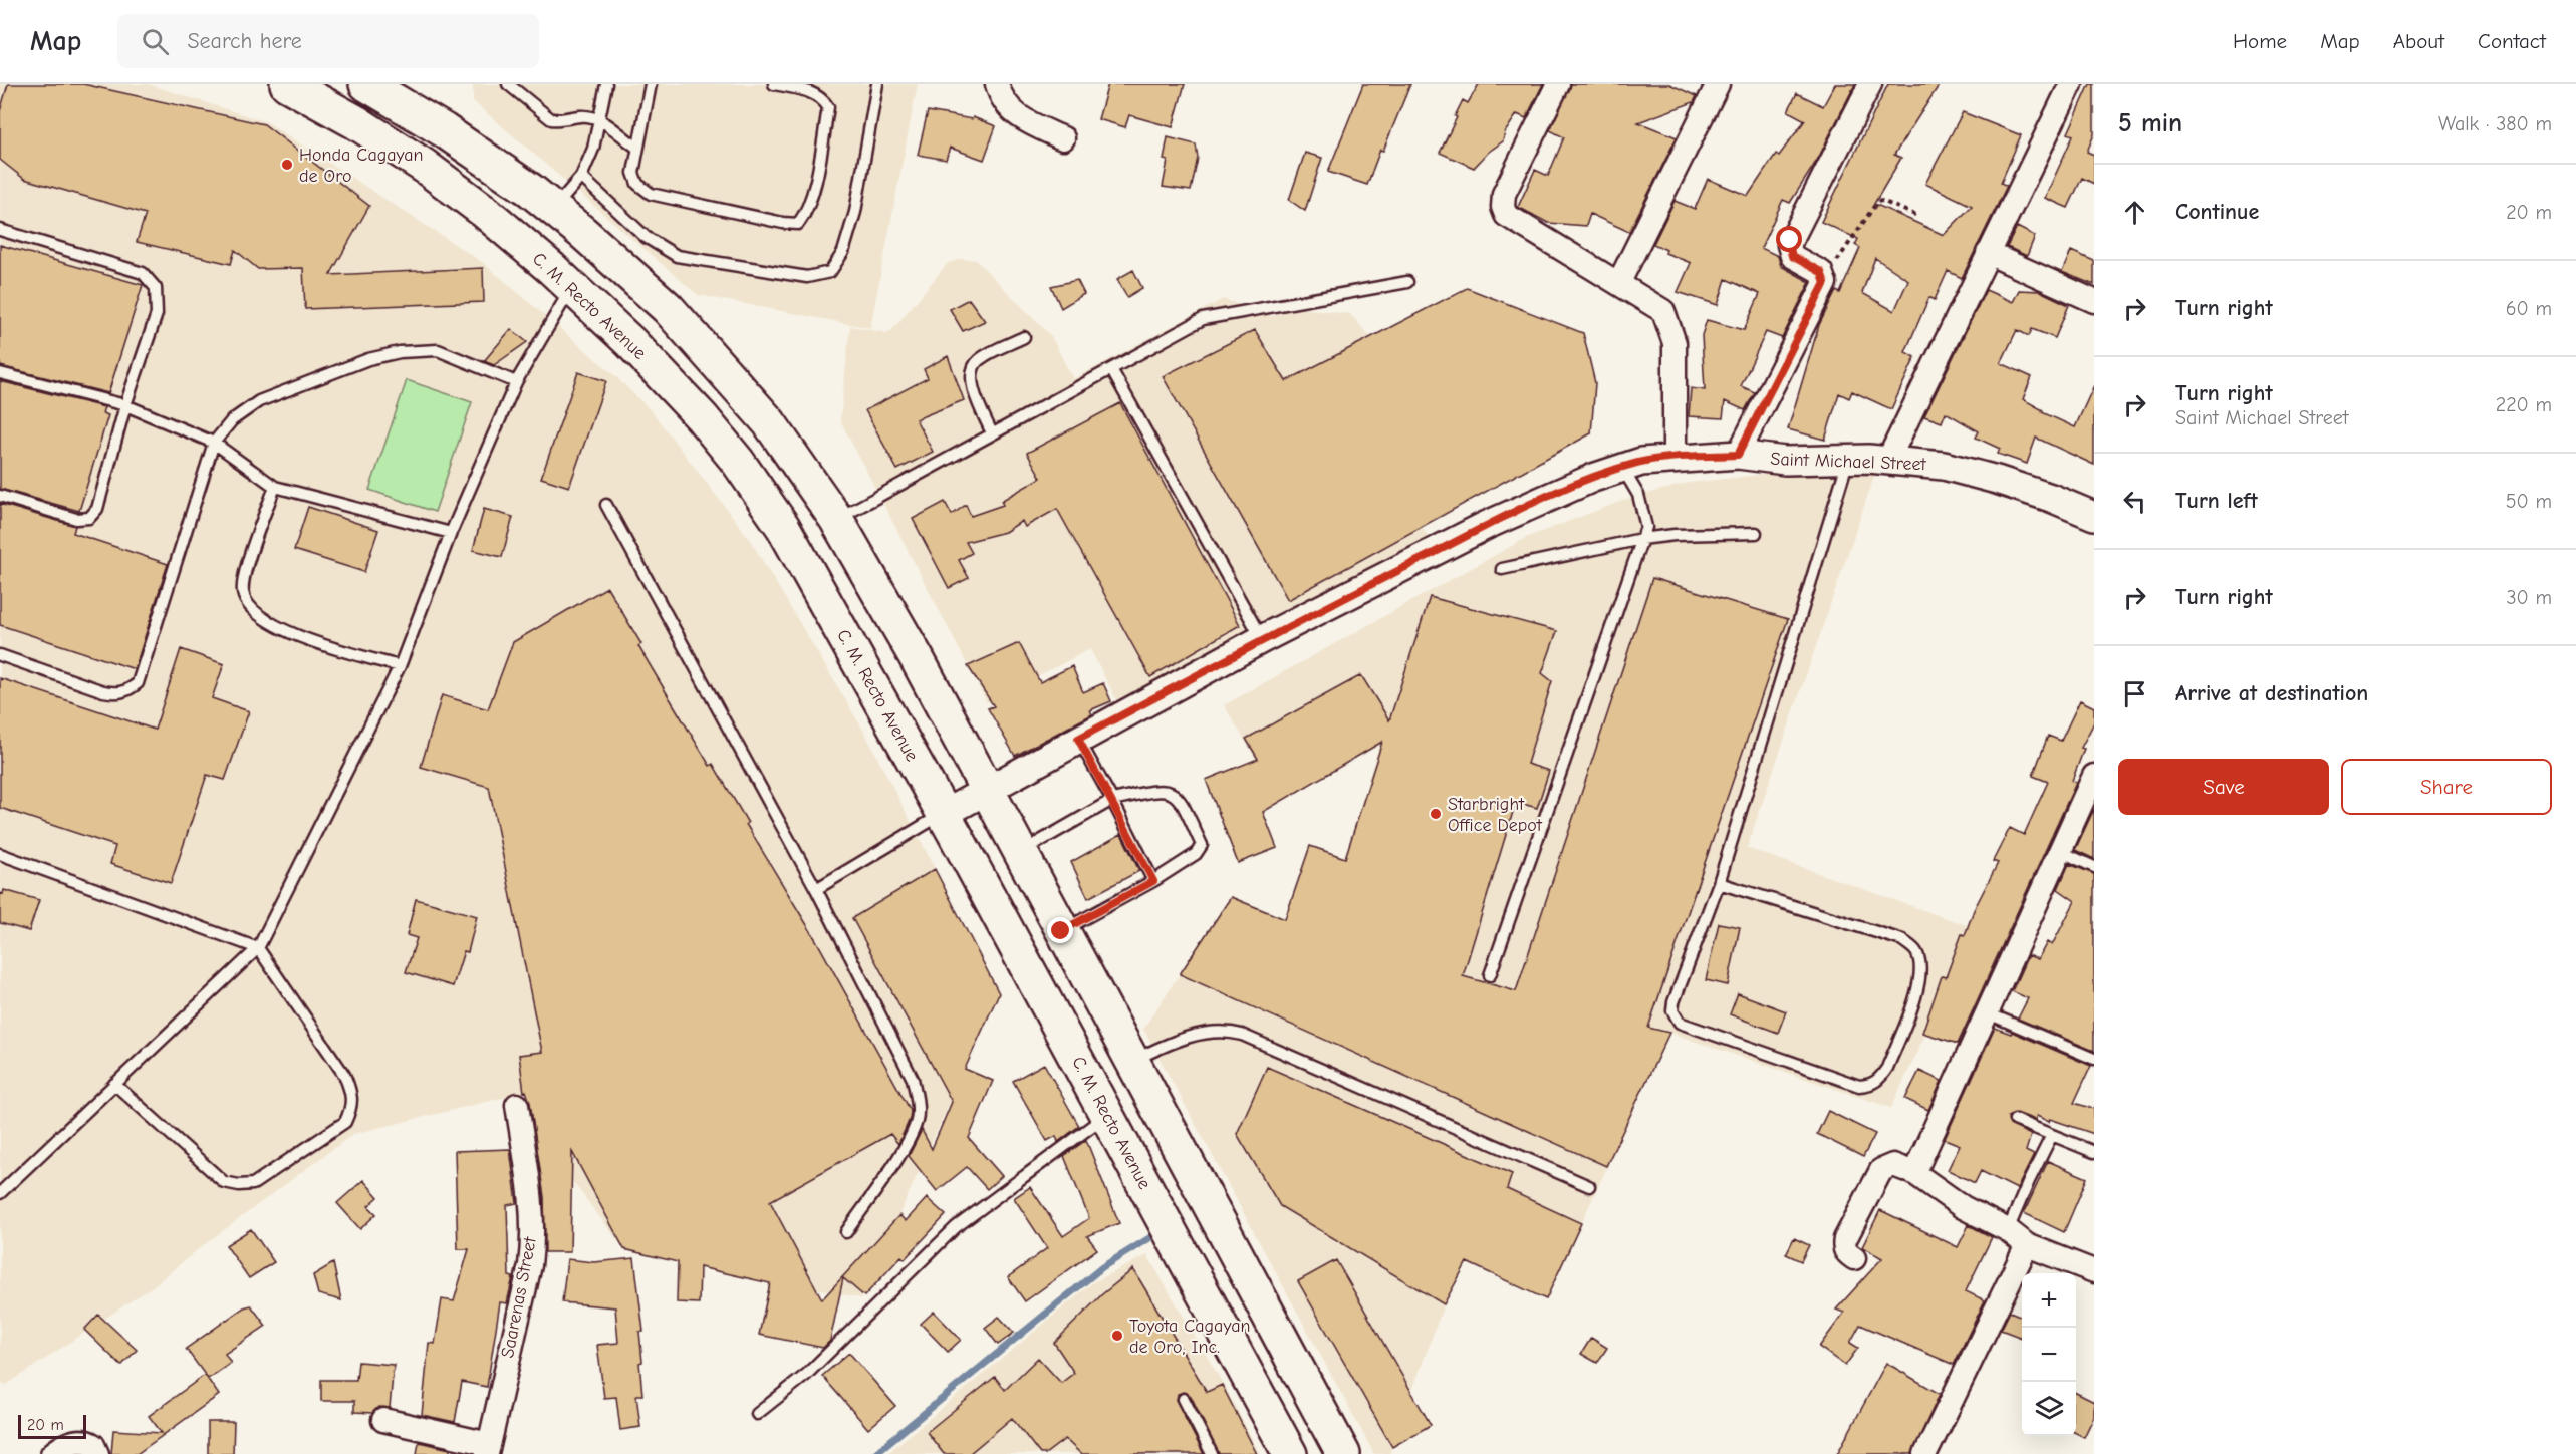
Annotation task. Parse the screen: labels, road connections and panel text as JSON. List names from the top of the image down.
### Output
{
  "streets": {
    "highway": ["C. M. Recto Avenue"],
    "street": ["Saint Michael Street", "Saarenas Street"]
  },
  "crossings": [
    ["C. M. Recto Avenue", "Saint Michael Street"]
  ],
  "places": ["Honda Cagayan de Oro", "Starbright Office Depot", "Toyota Cagayan de Oro, Inc."],
  "scale_bar": "20 m",
  "page": {
    "header": "Map",
    "search": "Search here",
    "nav": [
      "Home",
      "Map",
      "About",
      "Contact"
    ],
    "heading": ["5 min", "Walk · 380 m"],
    "list": [
      ["Continue", "20 m"],
      ["Turn right", "60 m"],
      ["Turn right", "Saint Michael Street", "220 m"],
      ["Turn left", "50 m"],
      ["Turn right", "30 m"],
      "Arrive at destination"
    ],
    "buttons": ["Save", "Share"],
    "map_buttons": ["+", "−"],
    "scale": "20 m"
  }
}
